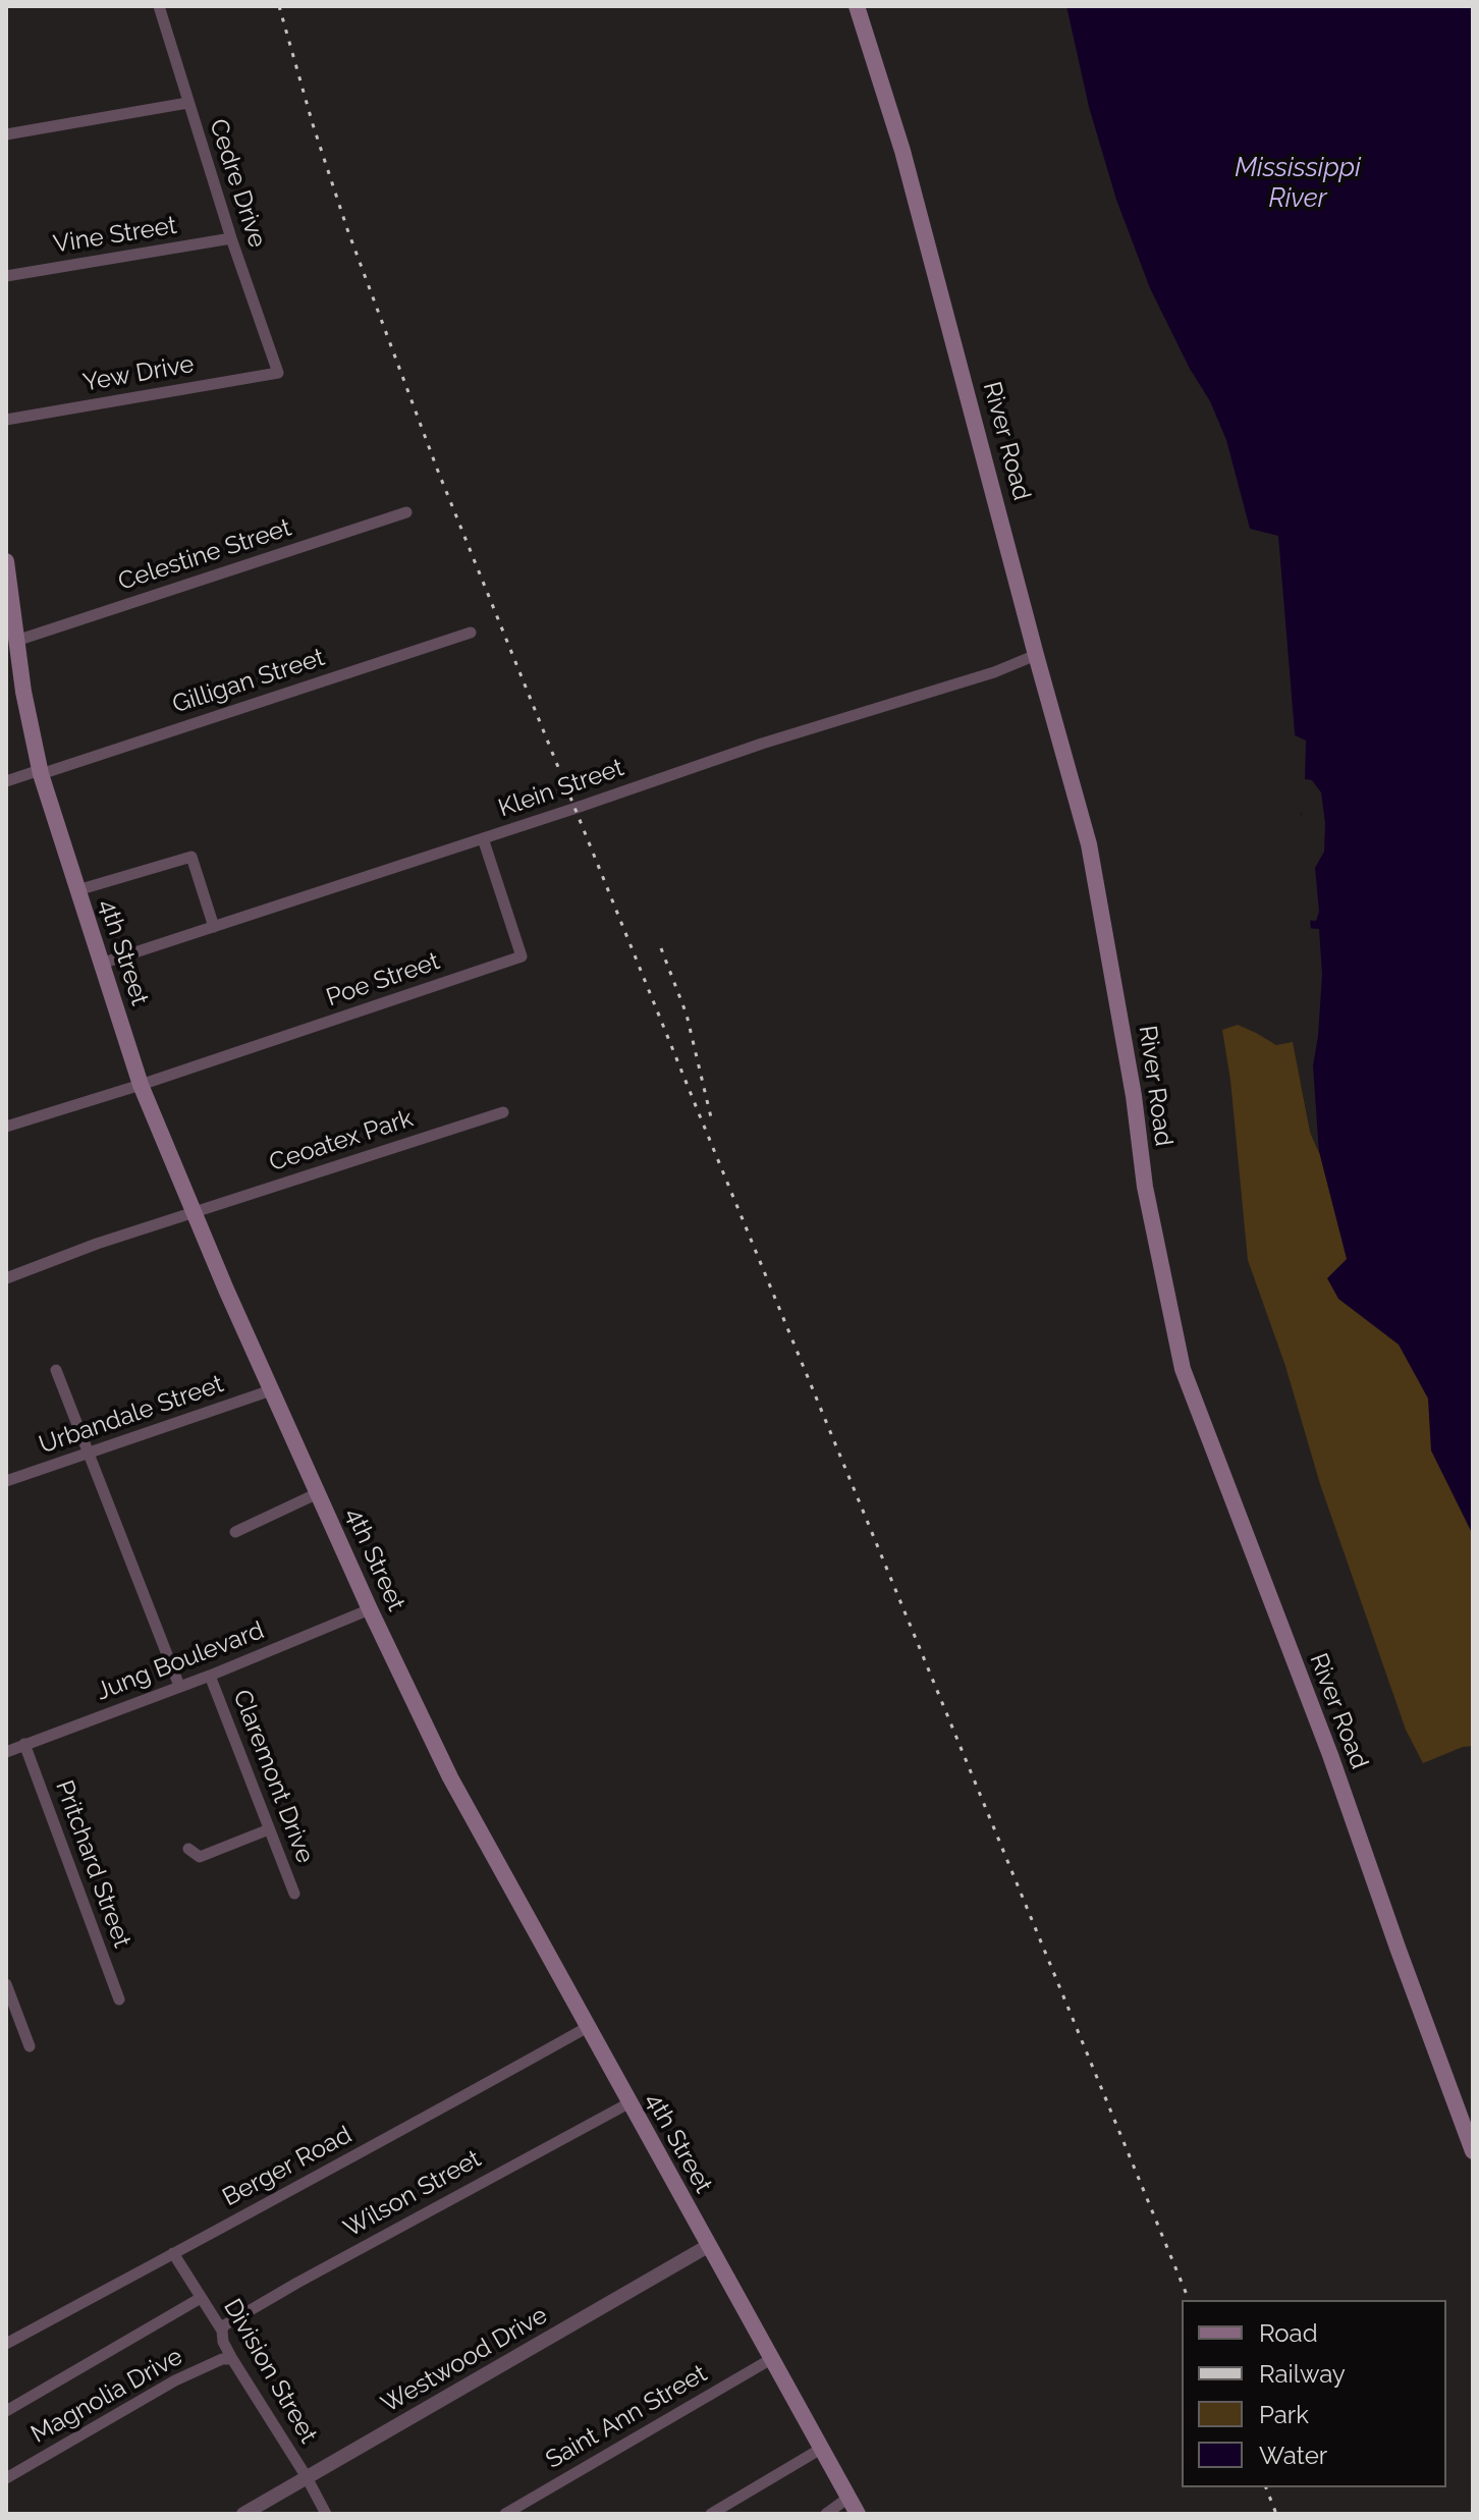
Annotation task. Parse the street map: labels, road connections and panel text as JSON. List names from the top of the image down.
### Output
{
  "streets": {
    "main road": ["River Road", "4th Street"],
    "street": [
      "Cedre Drive",
      "Vine Street",
      "Yew Drive",
      "Celestine Street",
      "Gilligan Street",
      "Klein Street",
      "Poe Street",
      "Ceoatex Park",
      "Urbandale Street",
      "Jung Boulevard",
      "Claremont Drive",
      "Pritchard Street",
      "Berger Road",
      "Wilson Street",
      "Westwood Drive",
      "Division Street",
      "Magnolia Drive",
      "Saint Ann Street"
    ]
  },
  "crossings": [
    ["Cedre Drive", "Vine Street"],
    ["Cedre Drive", "Yew Drive"],
    ["River Road", "Klein Street"],
    ["Celestine Street", "4th Street"],
    ["Gilligan Street", "4th Street"],
    ["Klein Street", "4th Street"],
    ["Klein Street", "Poe Street"],
    ["4th Street", "Poe Street"],
    ["4th Street", "Ceoatex Park"],
    ["4th Street", "Urbandale Street"],
    ["4th Street", "Jung Boulevard"],
    ["4th Street", "Berger Road"],
    ["4th Street", "Wilson Street"],
    ["4th Street", "Westwood Drive"],
    ["4th Street", "Saint Ann Street"],
    ["Jung Boulevard", "Claremont Drive"],
    ["Jung Boulevard", "Pritchard Street"],
    ["Berger Road", "Division Street"],
    ["Wilson Street", "Division Street"],
    ["Westwood Drive", "Division Street"],
    ["Division Street", "Magnolia Drive"]
  ],
  "water": ["Mississippi River"],
  "legend": [
    "Road",
    "Railway",
    "Park",
    "Water"
  ]
}
